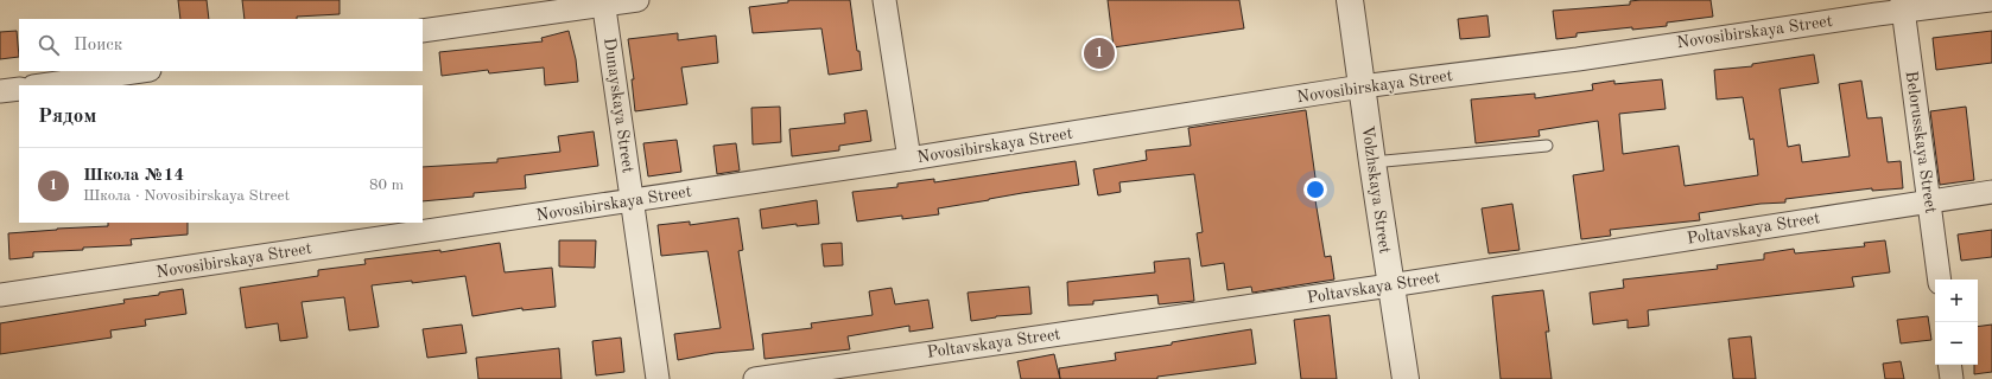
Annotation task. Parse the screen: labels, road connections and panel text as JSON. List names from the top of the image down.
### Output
{
  "streets": {
    "street": [
      "Novosibirskaya Street",
      "Dunayskaya Street",
      "Belorusskaya Street",
      "Volzhskaya Street",
      "Poltavskaya Street"
    ]
  },
  "crossings": [
    ["Novosibirskaya Street", "Dunayskaya Street"],
    ["Novosibirskaya Street", "Belorusskaya Street"],
    ["Novosibirskaya Street", "Volzhskaya Street"],
    ["Belorusskaya Street", "Poltavskaya Street"],
    ["Volzhskaya Street", "Poltavskaya Street"]
  ],
  "page": {
    "search": "Поиск",
    "pins": "1",
    "heading": "Рядом",
    "list": [
      {
        "mark": "1",
        "name": "Школа №14",
        "note": "Школа · Novosibirskaya Street",
        "value": "80 m"
      }
    ],
    "map_buttons": ["+", "−"]
  }
}
